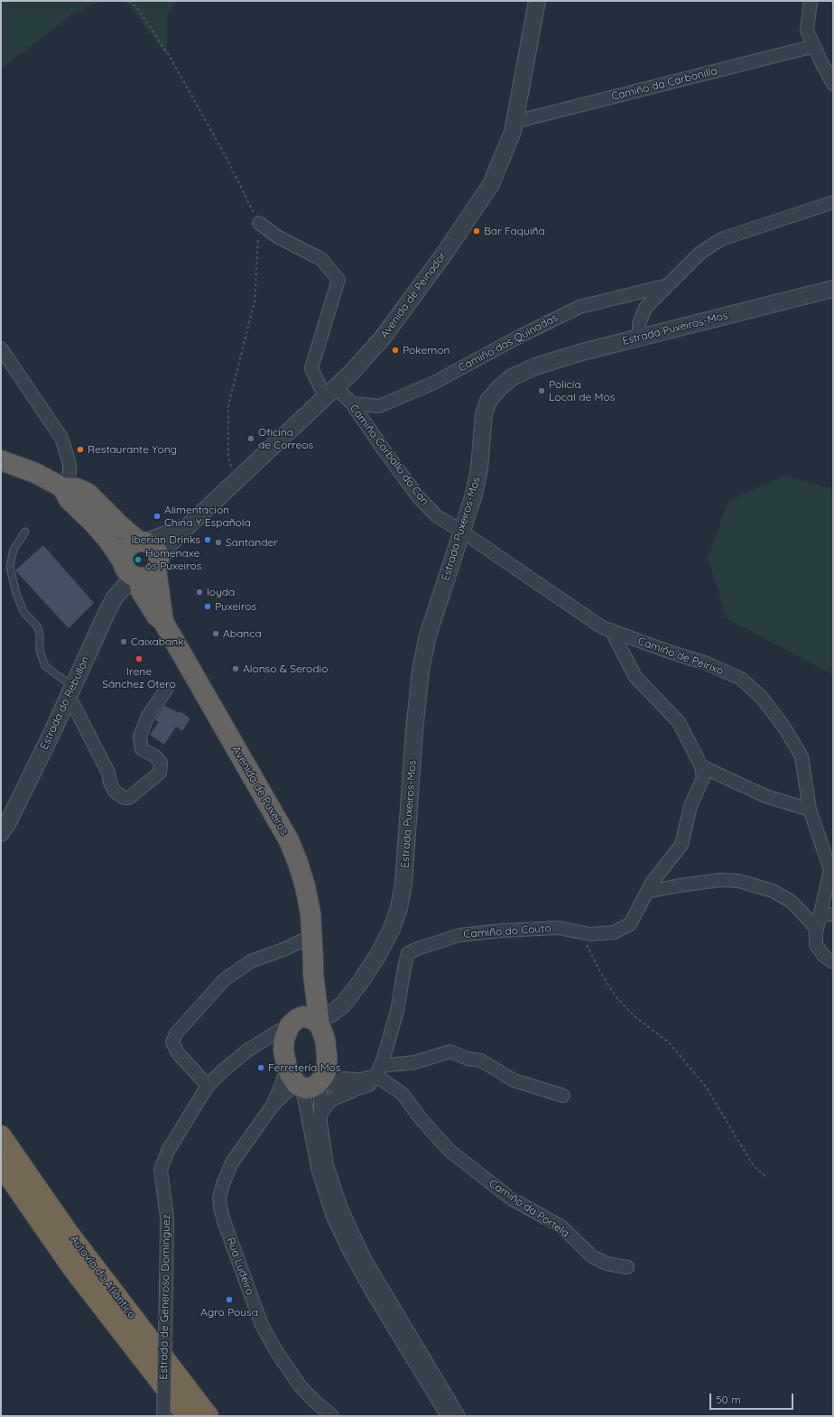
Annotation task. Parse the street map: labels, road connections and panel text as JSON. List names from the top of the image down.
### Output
{
  "streets": {
    "highway": ["Avenida de Puxeiros", "Autovía do Atlántico"],
    "street": [
      "Camiño da Carbonilla",
      "Avenida de Peinador",
      "Estrada Puxeiros-Mos",
      "Camiño das Quinadas",
      "Camiño Carballo do Can",
      "Camiño de Peirixo",
      "Estrada do Rebullón",
      "Camiño do Couto",
      "Camiño da Portela",
      "Rúa Ludeiro",
      "Estrada de Generoso Domínguez"
    ]
  },
  "crossings": [
    ["Camiño da Carbonilla", "Avenida de Peinador"],
    ["Avenida de Peinador", "Camiño Carballo do Can"],
    ["Avenida de Peinador", "Estrada do Rebullón"],
    ["Avenida de Peinador", "Avenida de Puxeiros"],
    ["Estrada Puxeiros-Mos", "Camiño Carballo do Can"],
    ["Estrada Puxeiros-Mos", "Camiño de Peirixo"],
    ["Estrada Puxeiros-Mos", "Avenida de Puxeiros"],
    ["Estrada Puxeiros-Mos", "Estrada de Generoso Domínguez"],
    ["Camiño das Quinadas", "Camiño Carballo do Can"],
    ["Camiño Carballo do Can", "Camiño de Peirixo"],
    ["Camiño de Peirixo", "Camiño do Couto"],
    ["Estrada do Rebullón", "Avenida de Puxeiros"],
    ["Avenida de Puxeiros", "Estrada de Generoso Domínguez"],
    ["Camiño do Couto", "Camiño da Portela"]
  ],
  "places": [
    "Bar Faquiña",
    "Pokemon",
    "Policía Local de Mos",
    "Oficina de Correos",
    "Restaurante Yong",
    "Alimentacion China Y Española",
    "Iberian Drinks",
    "Santander",
    "Homenaxe ós Puxeiros",
    "loyda",
    "Puxeiros",
    "Abanca",
    "Caixabank",
    "Irene Sánchez Otero",
    "Alonso & Serodio",
    "Ferretería Mos",
    "Agro Pousa"
  ],
  "scale_bar": "50 m"
}
